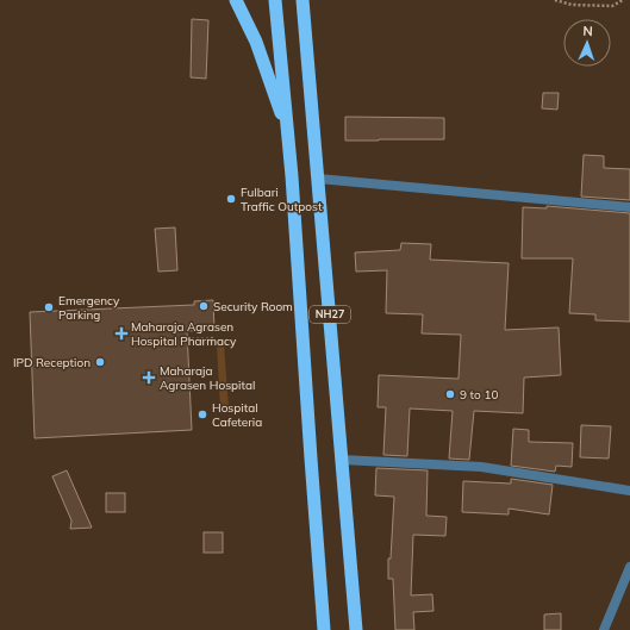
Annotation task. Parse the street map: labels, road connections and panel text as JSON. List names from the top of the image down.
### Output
{
  "streets": {
    "highway": ["NH27"]
  },
  "places": {
    "other": [
      "Fulbari Traffic Outpost",
      "Security Room",
      "Emergency Parking",
      "IPD Reception",
      "9 to 10",
      "Hospital Cafeteria"
    ],
    "health": ["Maharaja Agrasen Hospital Pharmacy", "Maharaja Agrasen Hospital"]
  },
  "north": "top"
}
